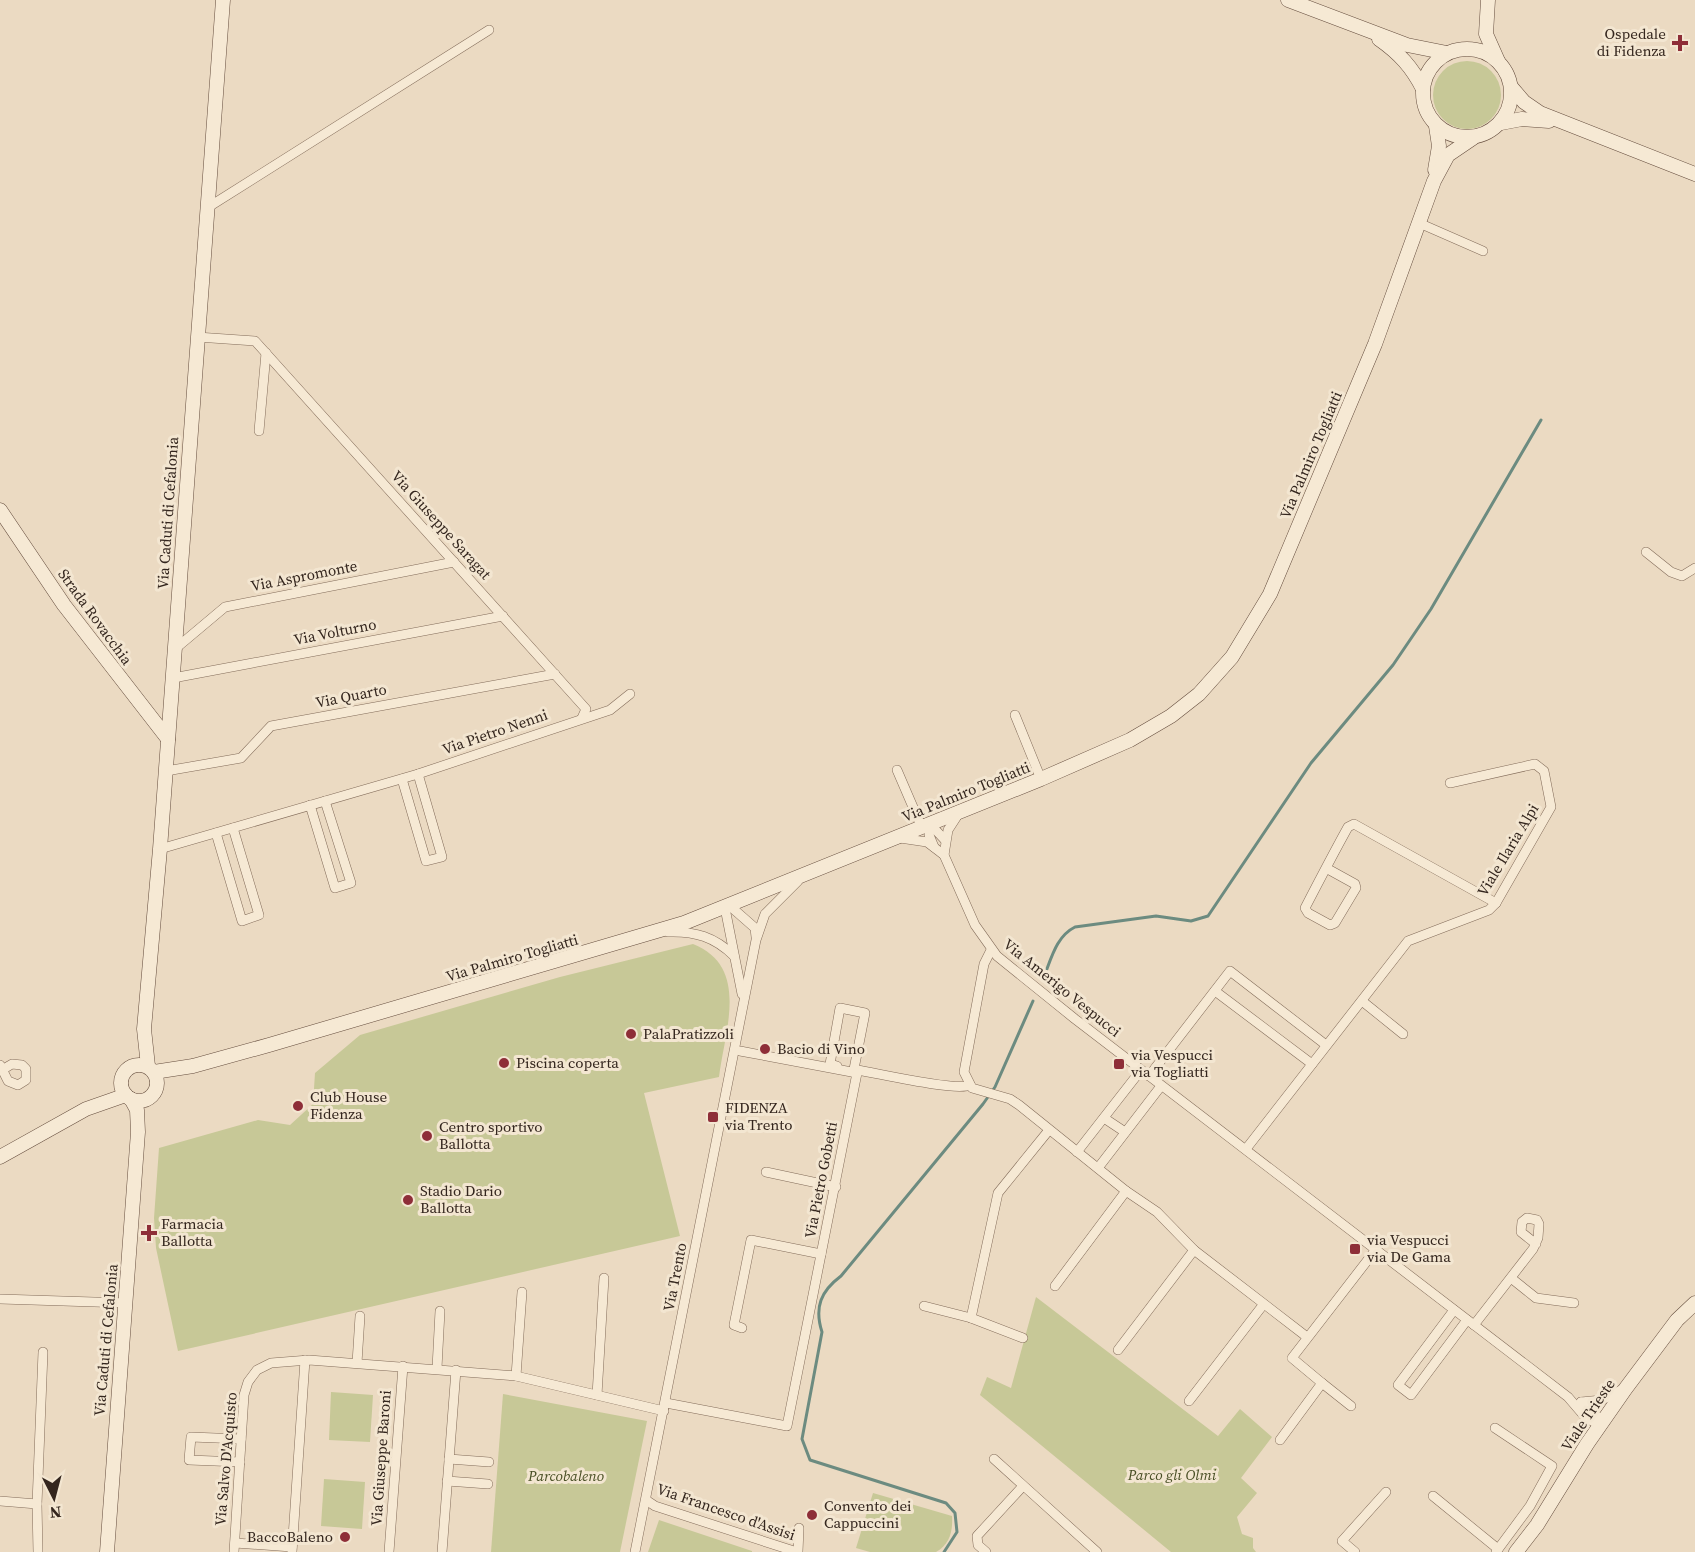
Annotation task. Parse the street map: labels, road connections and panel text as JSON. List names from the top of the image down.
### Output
{
  "streets": {
    "street": [
      "Via Palmiro Togliatti",
      "Via Caduti di Cefalonia",
      "Via Giuseppe Saragat",
      "Via Aspromonte",
      "Strada Rovacchia",
      "Via Volturno",
      "Via Quarto",
      "Via Pietro Nenni",
      "Viale Ilaria Alpi",
      "Via Amerigo Vespucci",
      "Via Pietro Gobetti",
      "Via Trento",
      "Viale Trieste",
      "Via Giuseppe Baroni",
      "Via Salvo D'Acquisto",
      "Via Francesco d'Assisi"
    ]
  },
  "crossings": [
    ["Via Palmiro Togliatti", "Via Caduti di Cefalonia"],
    ["Via Palmiro Togliatti", "Via Amerigo Vespucci"],
    ["Via Palmiro Togliatti", "Via Trento"],
    ["Via Caduti di Cefalonia", "Via Giuseppe Saragat"],
    ["Via Caduti di Cefalonia", "Via Aspromonte"],
    ["Via Caduti di Cefalonia", "Strada Rovacchia"],
    ["Via Caduti di Cefalonia", "Via Volturno"],
    ["Via Caduti di Cefalonia", "Via Quarto"],
    ["Via Caduti di Cefalonia", "Via Pietro Nenni"],
    ["Via Giuseppe Saragat", "Via Aspromonte"],
    ["Via Giuseppe Saragat", "Via Volturno"],
    ["Via Giuseppe Saragat", "Via Quarto"],
    ["Via Giuseppe Saragat", "Via Pietro Nenni"],
    ["Viale Ilaria Alpi", "Via Amerigo Vespucci"],
    ["Via Amerigo Vespucci", "Viale Trieste"],
    ["Via Pietro Gobetti", "Via Trento"],
    ["Via Pietro Gobetti", "Via Giuseppe Baroni"],
    ["Via Pietro Gobetti", "Via Salvo D'Acquisto"],
    ["Via Trento", "Via Francesco d'Assisi"]
  ],
  "parks": ["Parco gli Olmi", "Parcobaleno"],
  "places": {
    "health": ["Ospedale di Fidenza", "Farmacia Ballotta"],
    "other": [
      "PalaPratizzoli",
      "Bacio di Vino",
      "Piscina coperta",
      "Club House Fidenza",
      "Centro sportivo Ballotta",
      "Stadio Dario Ballotta",
      "Convento dei Cappuccini",
      "BaccoBaleno"
    ],
    "transit": ["via Vespucci via Togliatti", "FIDENZA via Trento", "via Vespucci via De Gama"]
  },
  "north": "bottom"
}
